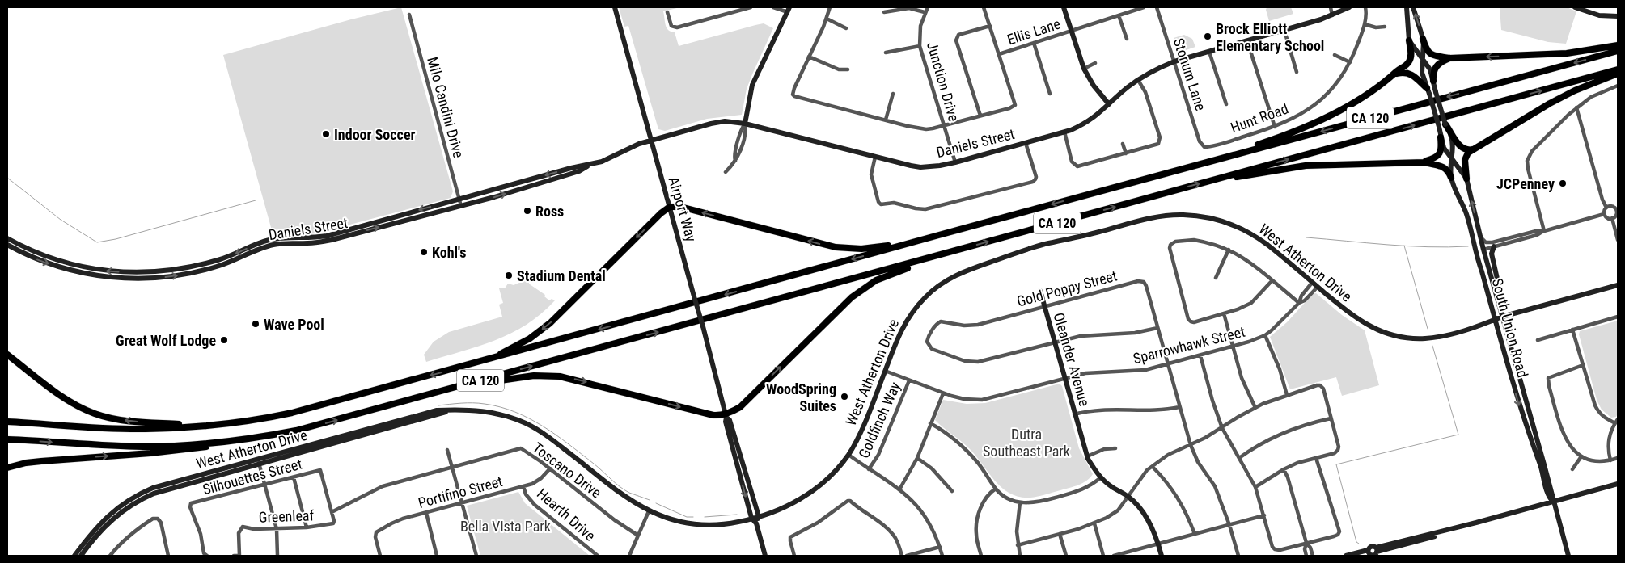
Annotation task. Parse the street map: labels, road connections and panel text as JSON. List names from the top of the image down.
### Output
{
  "streets": {
    "highway": ["CA 120"],
    "street": [
      "Ellis Lane",
      "Stonum Lane",
      "Junction Drive",
      "Milo Candini Drive",
      "Hunt Road",
      "Daniels Street",
      "Airport Way",
      "West Atherton Drive",
      "Gold Poppy Street",
      "South Union Road",
      "Sparrowhawk Street",
      "Oleander Avenue",
      "Goldfinch Way",
      "Toscano Drive",
      "Silhouettes Street",
      "Portifino Street",
      "Hearth Drive",
      "Greenleaf"
    ]
  },
  "crossings": [
    ["Stonum Lane", "Hunt Road"],
    ["Stonum Lane", "Daniels Street"],
    ["Junction Drive", "Daniels Street"],
    ["Milo Candini Drive", "Daniels Street"],
    ["Daniels Street", "Airport Way"],
    ["Airport Way", "West Atherton Drive"],
    ["West Atherton Drive", "South Union Road"],
    ["West Atherton Drive", "Sparrowhawk Street"],
    ["Gold Poppy Street", "Oleander Avenue"],
    ["Sparrowhawk Street", "Oleander Avenue"],
    ["Sparrowhawk Street", "Goldfinch Way"],
    ["Toscano Drive", "Silhouettes Street"],
    ["Toscano Drive", "Portifino Street"],
    ["Toscano Drive", "Greenleaf"],
    ["Silhouettes Street", "Greenleaf"],
    ["Portifino Street", "Hearth Drive"]
  ],
  "parks": ["Dutra Southeast Park", "Bella Vista Park"],
  "places": [
    "Brock Elliott Elementary School",
    "Indoor Soccer",
    "JCPenney",
    "Ross",
    "Kohl's",
    "Stadium Dental",
    "Wave Pool",
    "Great Wolf Lodge",
    "WoodSpring Suites"
  ]
}
